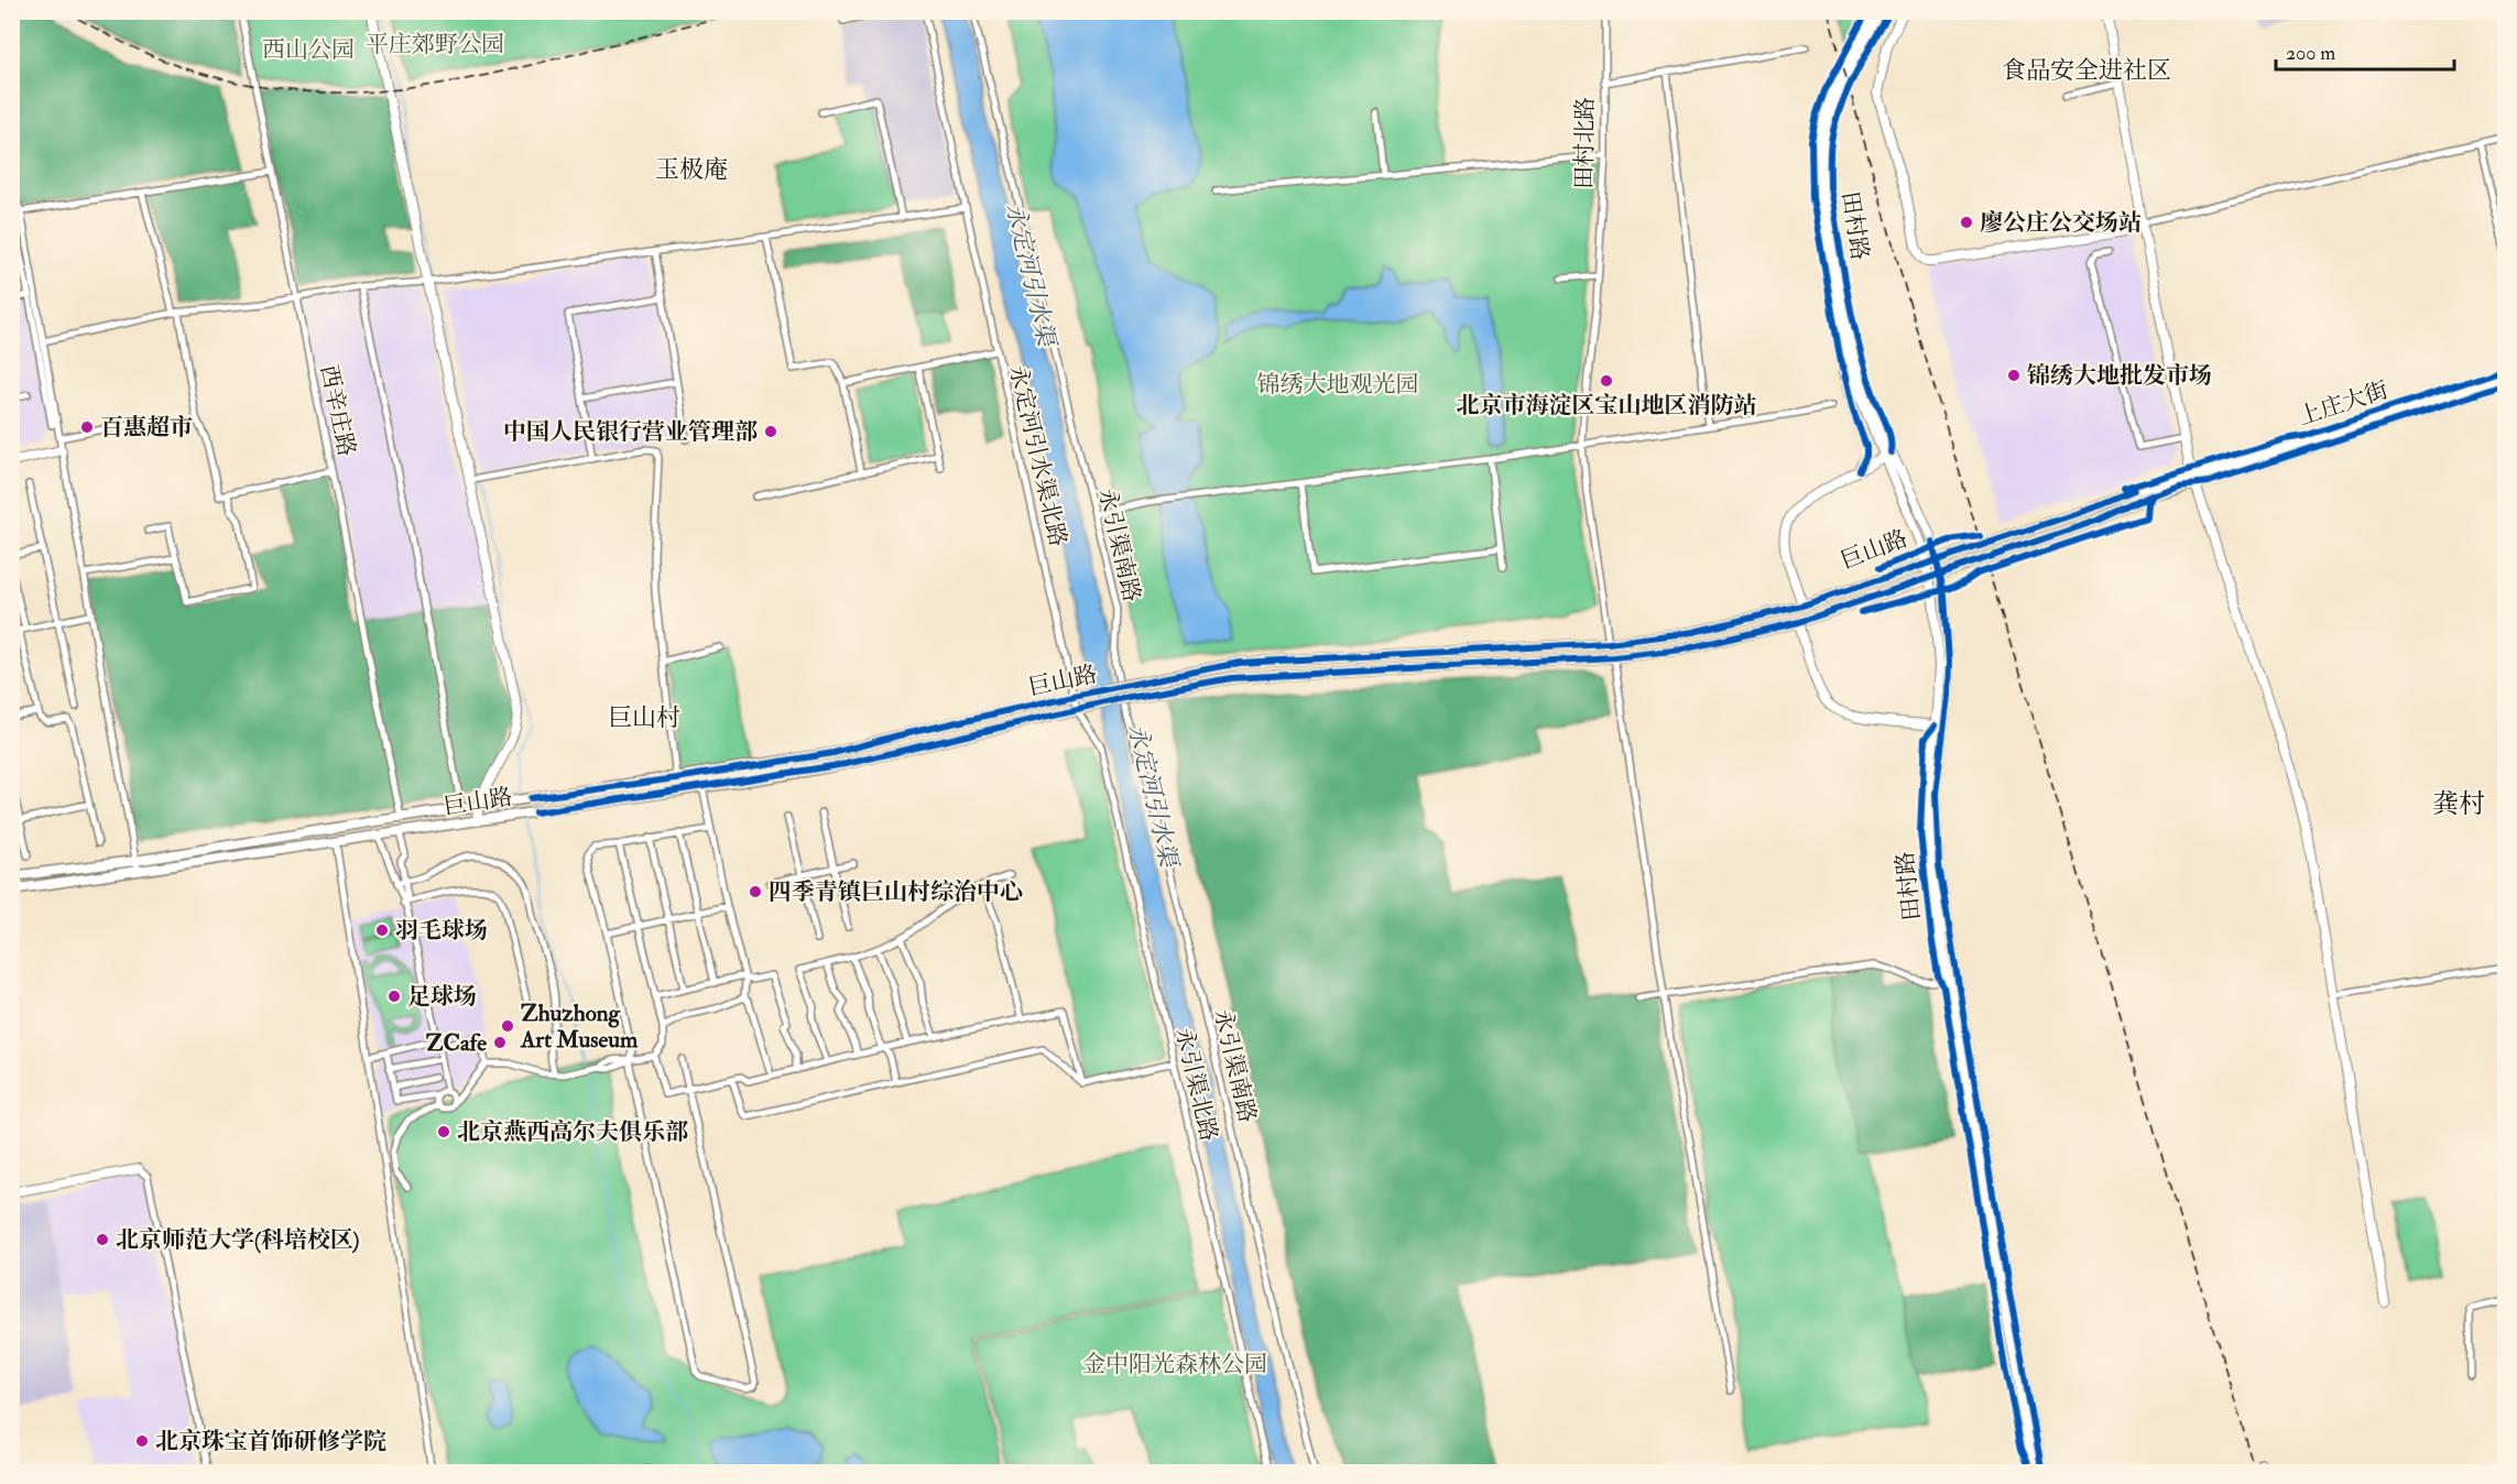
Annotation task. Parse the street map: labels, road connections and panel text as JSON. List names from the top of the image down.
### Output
{
  "streets": {
    "main road": ["田村路", "巨山路"],
    "street": [
      "田村北路",
      "西辛庄路",
      "永定河引水渠北路",
      "永引渠南路",
      "永引渠北路"
    ],
    "cycle path": ["上庄大街"]
  },
  "crossings": [
    ["田村北路", "巨山路"],
    ["西辛庄路", "巨山路"],
    ["永定河引水渠北路", "巨山路"],
    ["永定河引水渠北路", "永引渠北路"],
    ["巨山路", "永引渠北路"]
  ],
  "districts": [
    "食品安全进社区",
    "玉极庵",
    "巨山村",
    "龚村"
  ],
  "water": ["永定河引水渠"],
  "parks": [
    "平庄郊野公园",
    "西山公园",
    "锦绣大地观光园",
    "金中阳光森林公园"
  ],
  "places": [
    "廖公庄公交场站",
    "锦绣大地批发市场",
    "北京市海淀区宝山地区消防站",
    "百惠超市",
    "中国人民银行营业管理部",
    "四季青镇巨山村综治中心",
    "羽毛球场",
    "足球场",
    "Zhuzhong Art Museum",
    "ZCafe",
    "北京燕西高尔夫俱乐部",
    "北京师范大学(科培校区)",
    "北京珠宝首饰研修学院"
  ],
  "scale_bar": "200 m"
}
